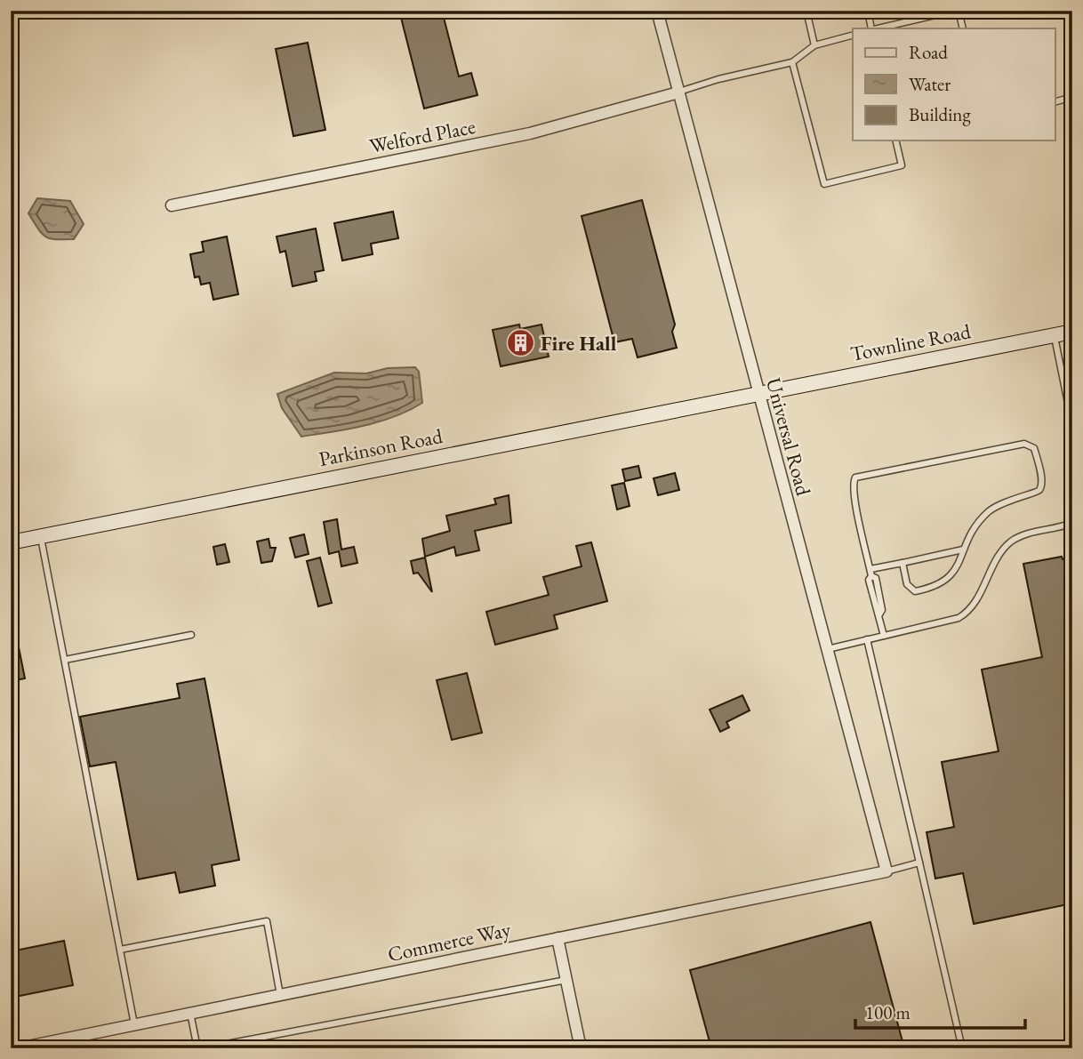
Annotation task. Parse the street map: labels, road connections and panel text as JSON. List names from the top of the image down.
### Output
{
  "streets": {
    "main road": ["Townline Road", "Parkinson Road"],
    "street": ["Welford Place", "Universal Road", "Commerce Way"]
  },
  "crossings": [
    ["Welford Place", "Universal Road"],
    ["Townline Road", "Universal Road"],
    ["Townline Road", "Parkinson Road"],
    ["Universal Road", "Parkinson Road"],
    ["Universal Road", "Commerce Way"]
  ],
  "places": {
    "building": ["Fire Hall"]
  },
  "legend": ["Road", "Water", "Building"],
  "scale_bar": "100 m"
}
